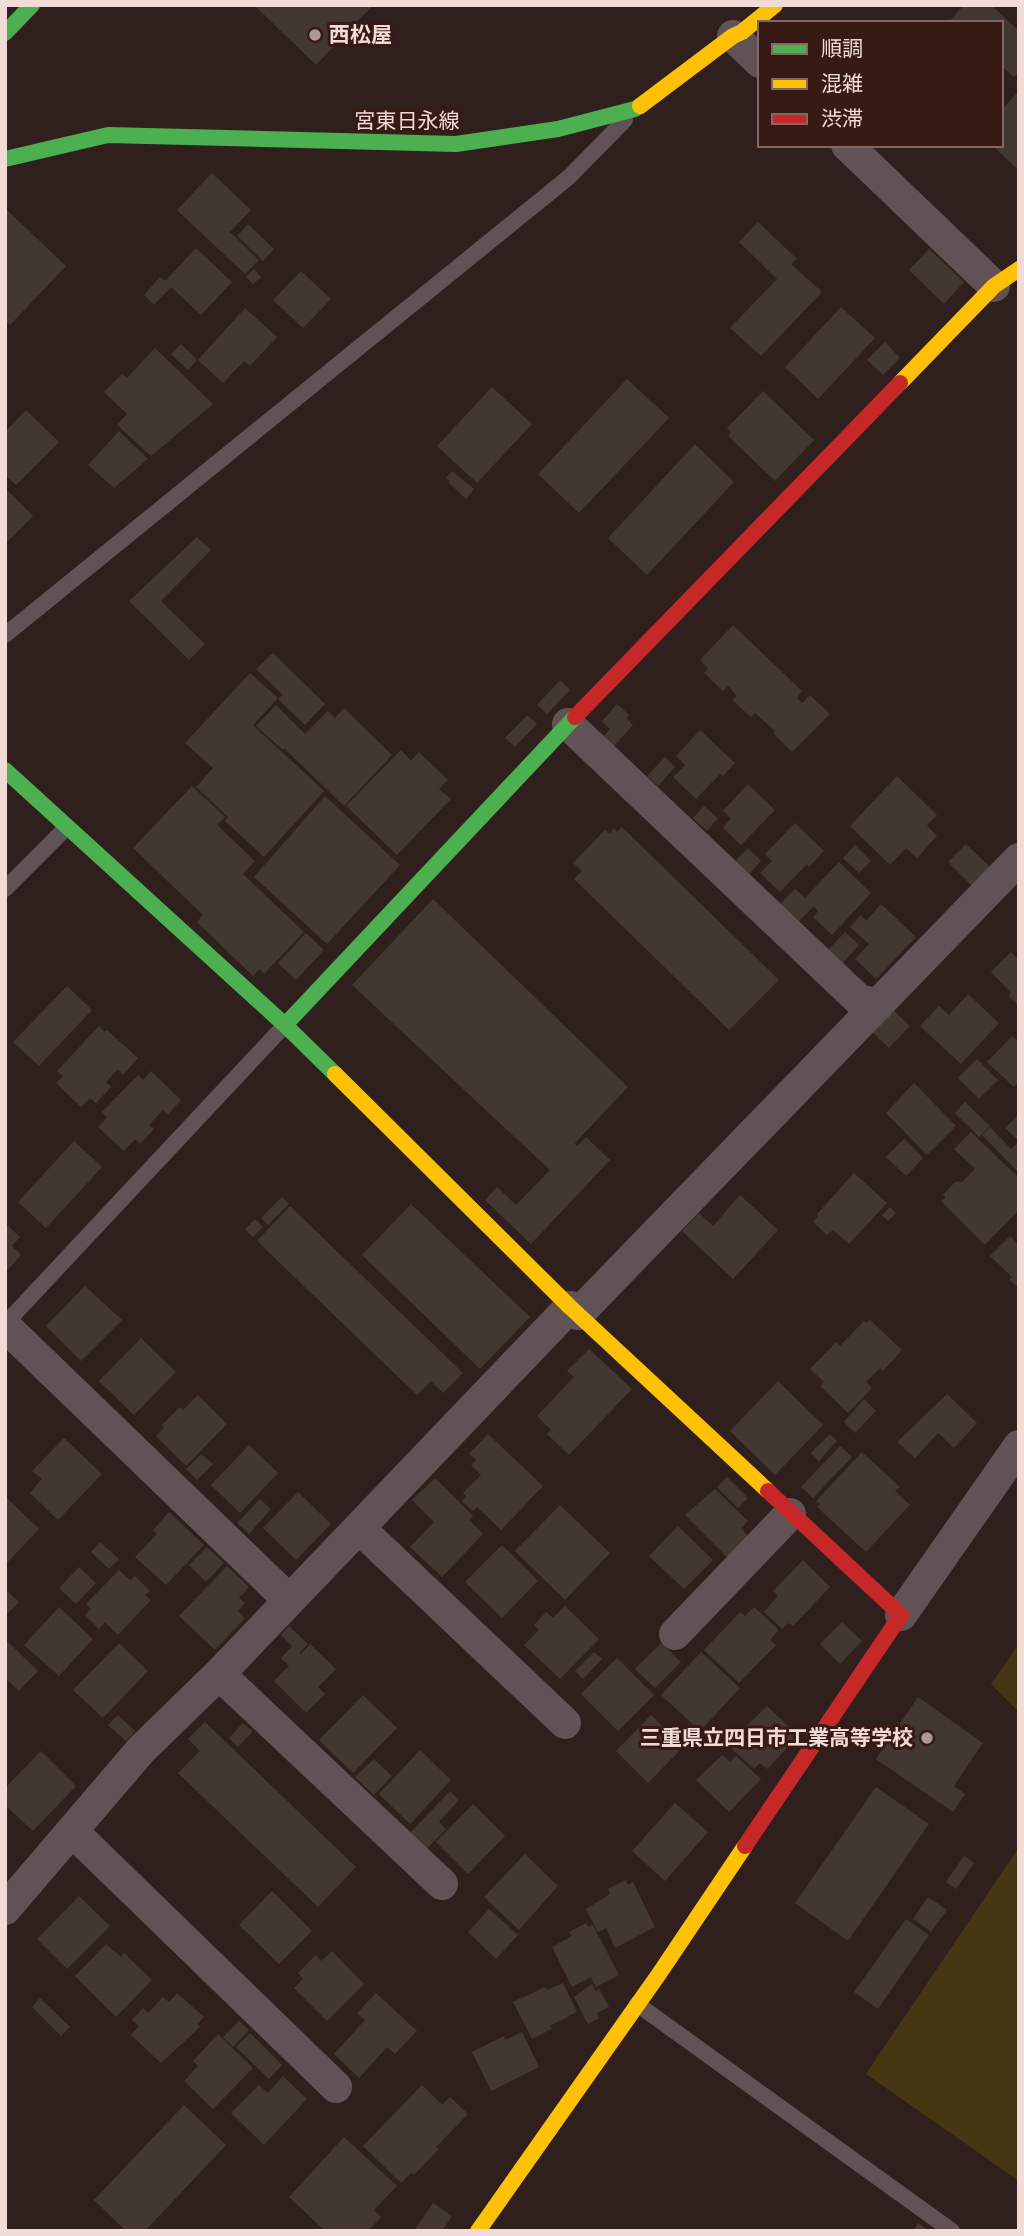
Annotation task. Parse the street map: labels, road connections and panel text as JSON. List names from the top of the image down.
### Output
{
  "streets": {
    "street": ["宮東日永線"]
  },
  "places": ["西松屋", "三重県立四日市工業高等学校"],
  "legend": ["順調", "混雑", "渋滞"]
}
